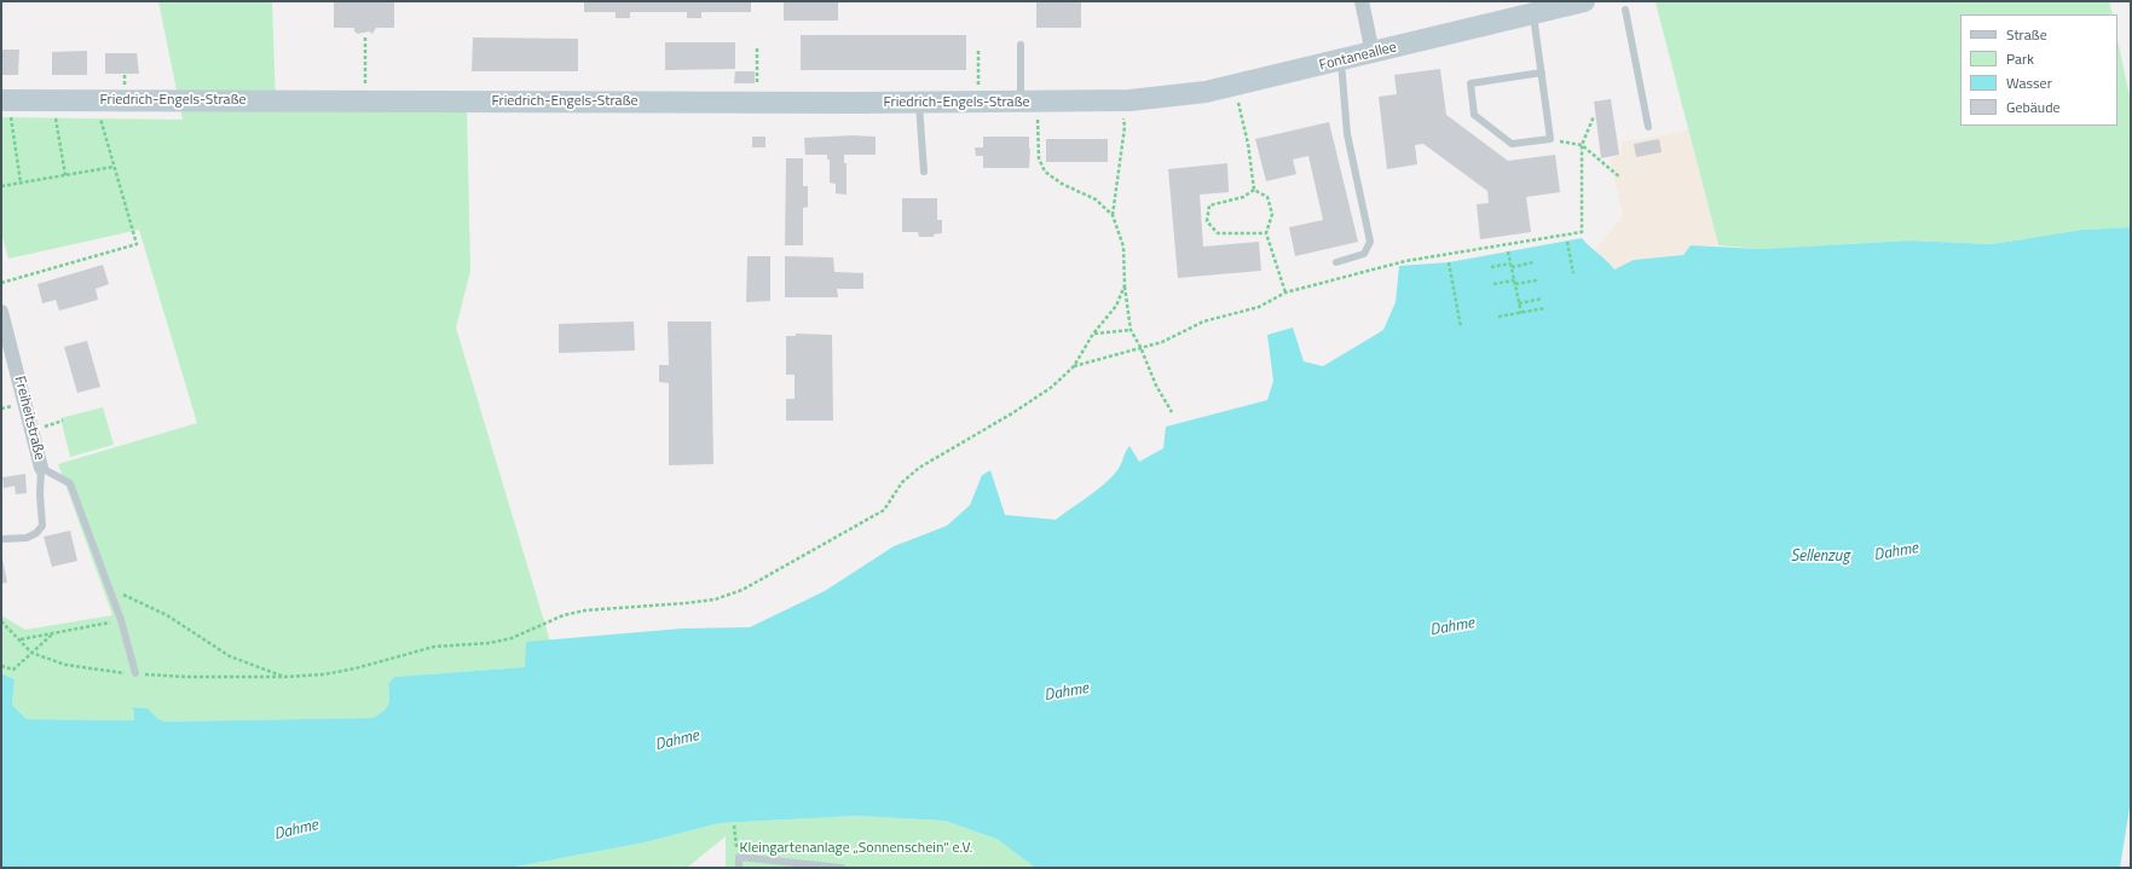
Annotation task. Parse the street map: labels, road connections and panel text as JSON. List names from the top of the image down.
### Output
{
  "streets": {
    "main road": ["Fontaneallee", "Friedrich-Engels-Straße"],
    "street": ["Freiheitstraße"]
  },
  "crossings": [
    ["Fontaneallee", "Friedrich-Engels-Straße"]
  ],
  "water": ["Dahme", "Sellenzug"],
  "parks": ["Kleingartenanlage „Sonnenschein“ e.V."],
  "legend": [
    "Straße",
    "Park",
    "Wasser",
    "Gebäude"
  ]
}
